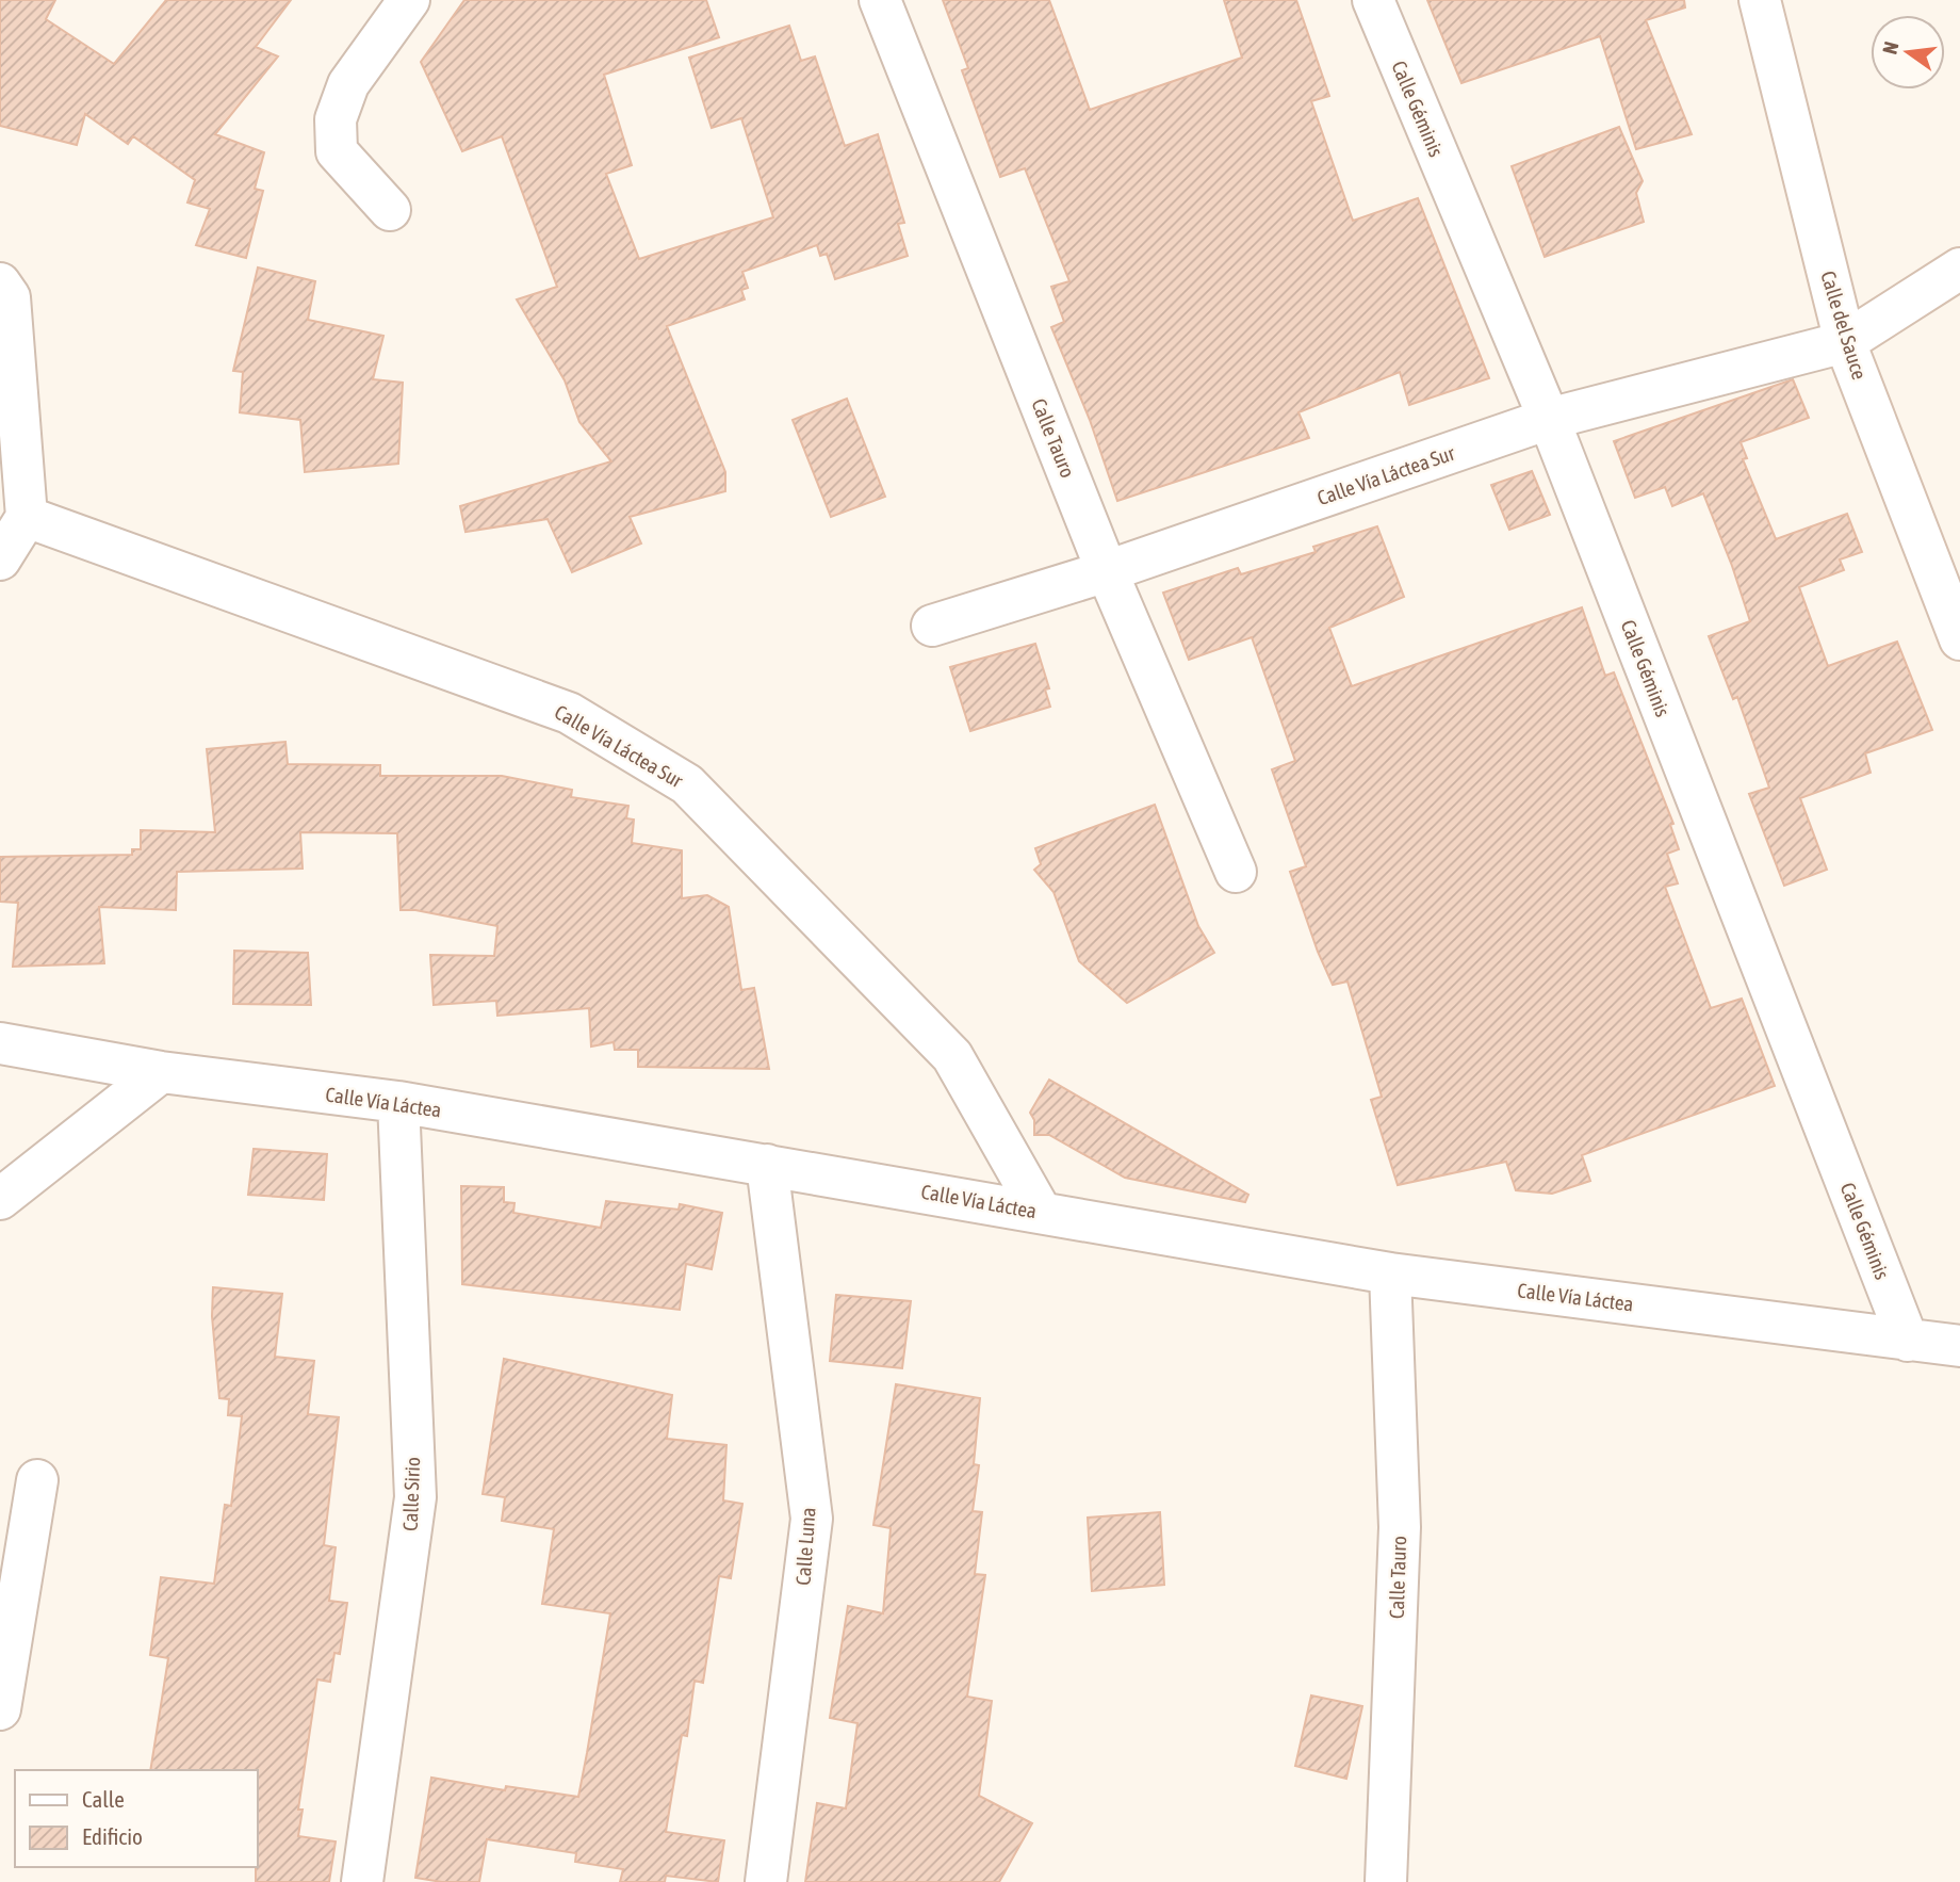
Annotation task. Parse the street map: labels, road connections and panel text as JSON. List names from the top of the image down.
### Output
{
  "streets": {
    "street": [
      "Calle Géminis",
      "Calle del Sauce",
      "Calle Tauro",
      "Calle Vía Láctea Sur",
      "Calle Vía Láctea",
      "Calle Sirio",
      "Calle Luna"
    ]
  },
  "crossings": [
    ["Calle Géminis", "Calle Vía Láctea Sur"],
    ["Calle Géminis", "Calle Vía Láctea"],
    ["Calle del Sauce", "Calle Vía Láctea Sur"],
    ["Calle Tauro", "Calle Vía Láctea Sur"],
    ["Calle Tauro", "Calle Vía Láctea"],
    ["Calle Vía Láctea Sur", "Calle Vía Láctea"],
    ["Calle Vía Láctea", "Calle Sirio"],
    ["Calle Vía Láctea", "Calle Luna"]
  ],
  "legend": ["Calle", "Edificio"],
  "north": "left"
}
